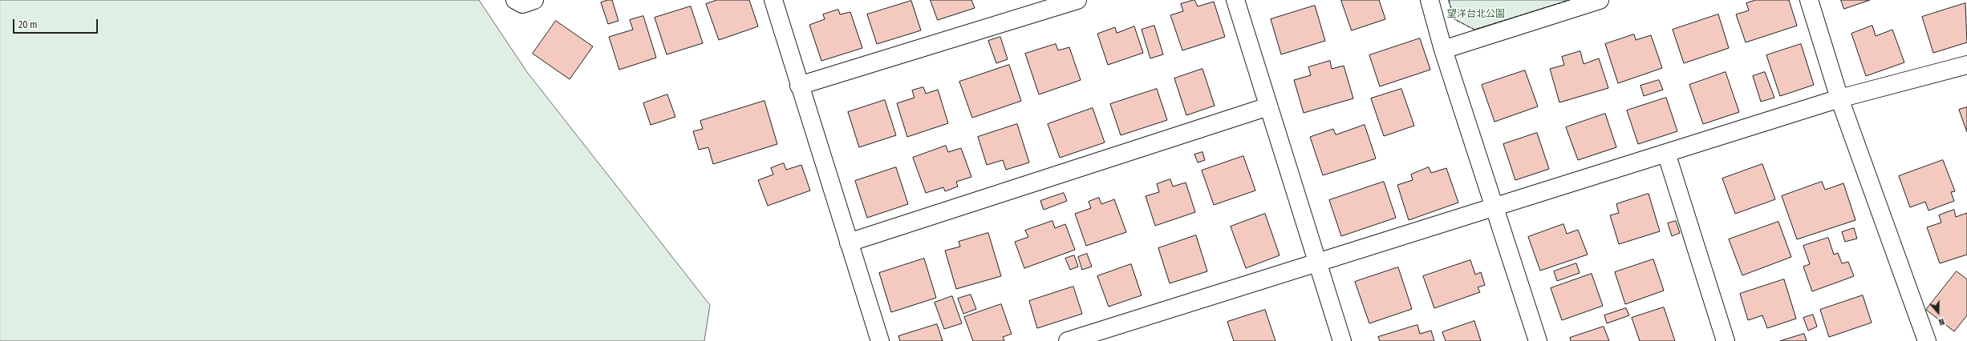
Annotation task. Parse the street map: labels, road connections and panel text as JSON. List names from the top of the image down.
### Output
{
  "parks": ["望洋台北公園"],
  "scale_bar": "20 m",
  "north": "bottom"
}
